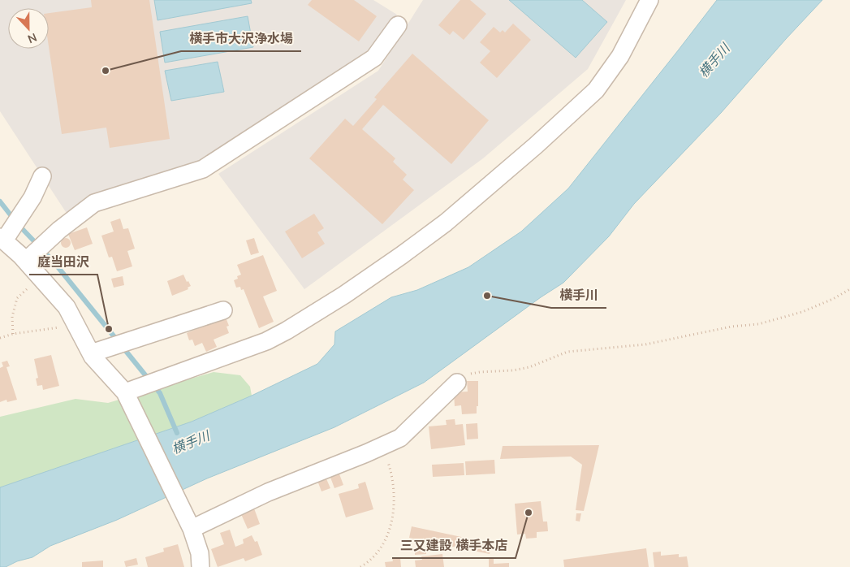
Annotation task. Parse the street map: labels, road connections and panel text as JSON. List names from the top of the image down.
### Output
{
  "water": ["横手川"],
  "places": [
    "横手市大沢浄水場",
    "横手川",
    "庭当田沢",
    "三又建設 横手本店"
  ],
  "north": "bottom"
}
